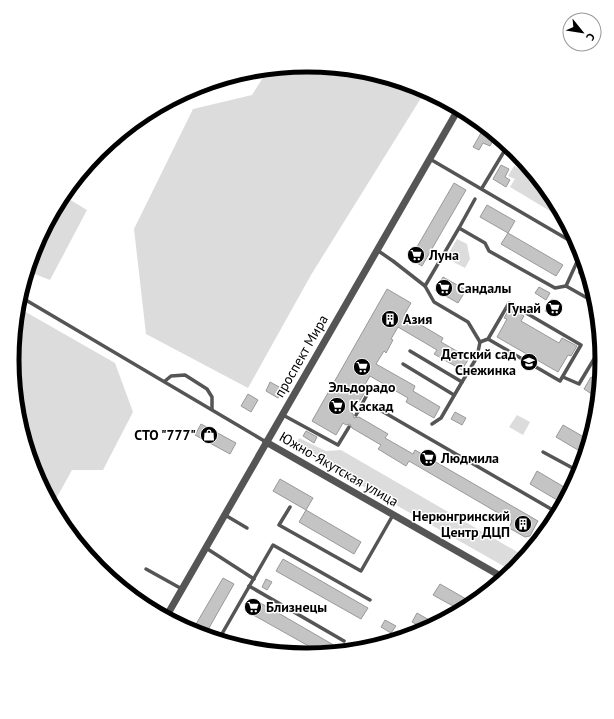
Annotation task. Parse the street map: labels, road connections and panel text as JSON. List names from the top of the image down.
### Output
{
  "streets": {
    "street": ["проспект Мира", "Южно-Якутская улица"]
  },
  "crossings": [
    ["проспект Мира", "Южно-Якутская улица"]
  ],
  "places": {
    "supermarket": [
      "Луна",
      "Сандалы",
      "Гунай",
      "Эльдорадо",
      "Каскад",
      "Людмила",
      "Близнецы"
    ],
    "building": ["Азия", "Нерюнгринский Центр ДЦП"],
    "school or university": ["Детский сад Снежинка"],
    "shop": ["СТО \"777\""]
  },
  "north": "bottom right"
}
